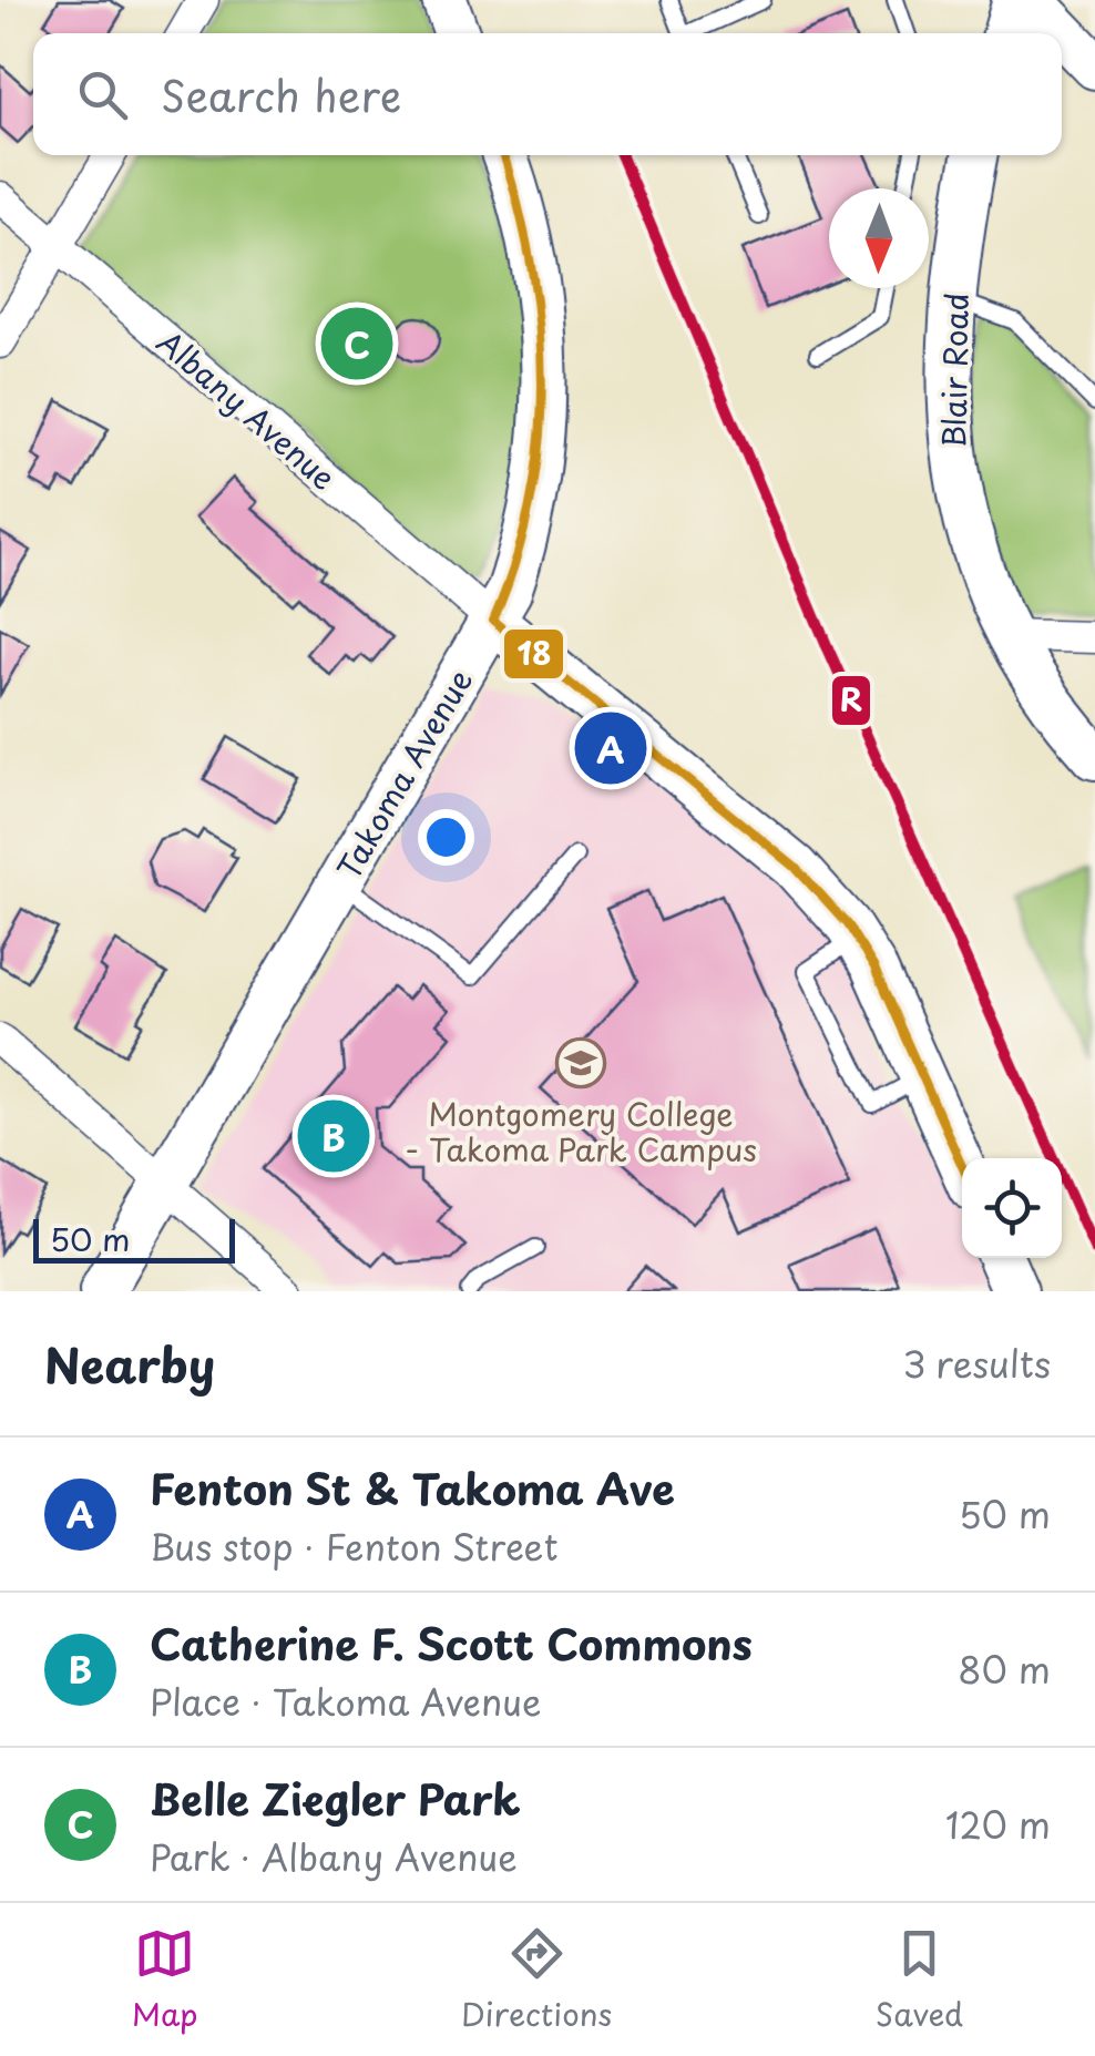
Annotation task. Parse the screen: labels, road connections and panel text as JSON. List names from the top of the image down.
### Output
{
  "streets": {
    "street": ["Blair Road", "Albany Avenue", "Takoma Avenue"]
  },
  "crossings": [
    ["Albany Avenue", "Takoma Avenue"]
  ],
  "places": {
    "school or university": ["Montgomery College - Takoma Park Campus"]
  },
  "lines": ["transit line R", "transit line 18"],
  "scale_bar": "50 m",
  "north": "bottom",
  "page": {
    "search": "Search here",
    "pins": ["C", "A", "B"],
    "scale": "50 m",
    "heading": ["Nearby", "3 results"],
    "list": [
      {
        "mark": "A",
        "name": "Fenton St & Takoma Ave",
        "note": "Bus stop · Fenton Street",
        "value": "50 m"
      },
      {
        "mark": "B",
        "name": "Catherine F. Scott Commons",
        "note": "Place · Takoma Avenue",
        "value": "80 m"
      },
      {
        "mark": "C",
        "name": "Belle Ziegler Park",
        "note": "Park · Albany Avenue",
        "value": "120 m"
      }
    ],
    "nav": ["Map", "Directions", "Saved"]
  }
}
